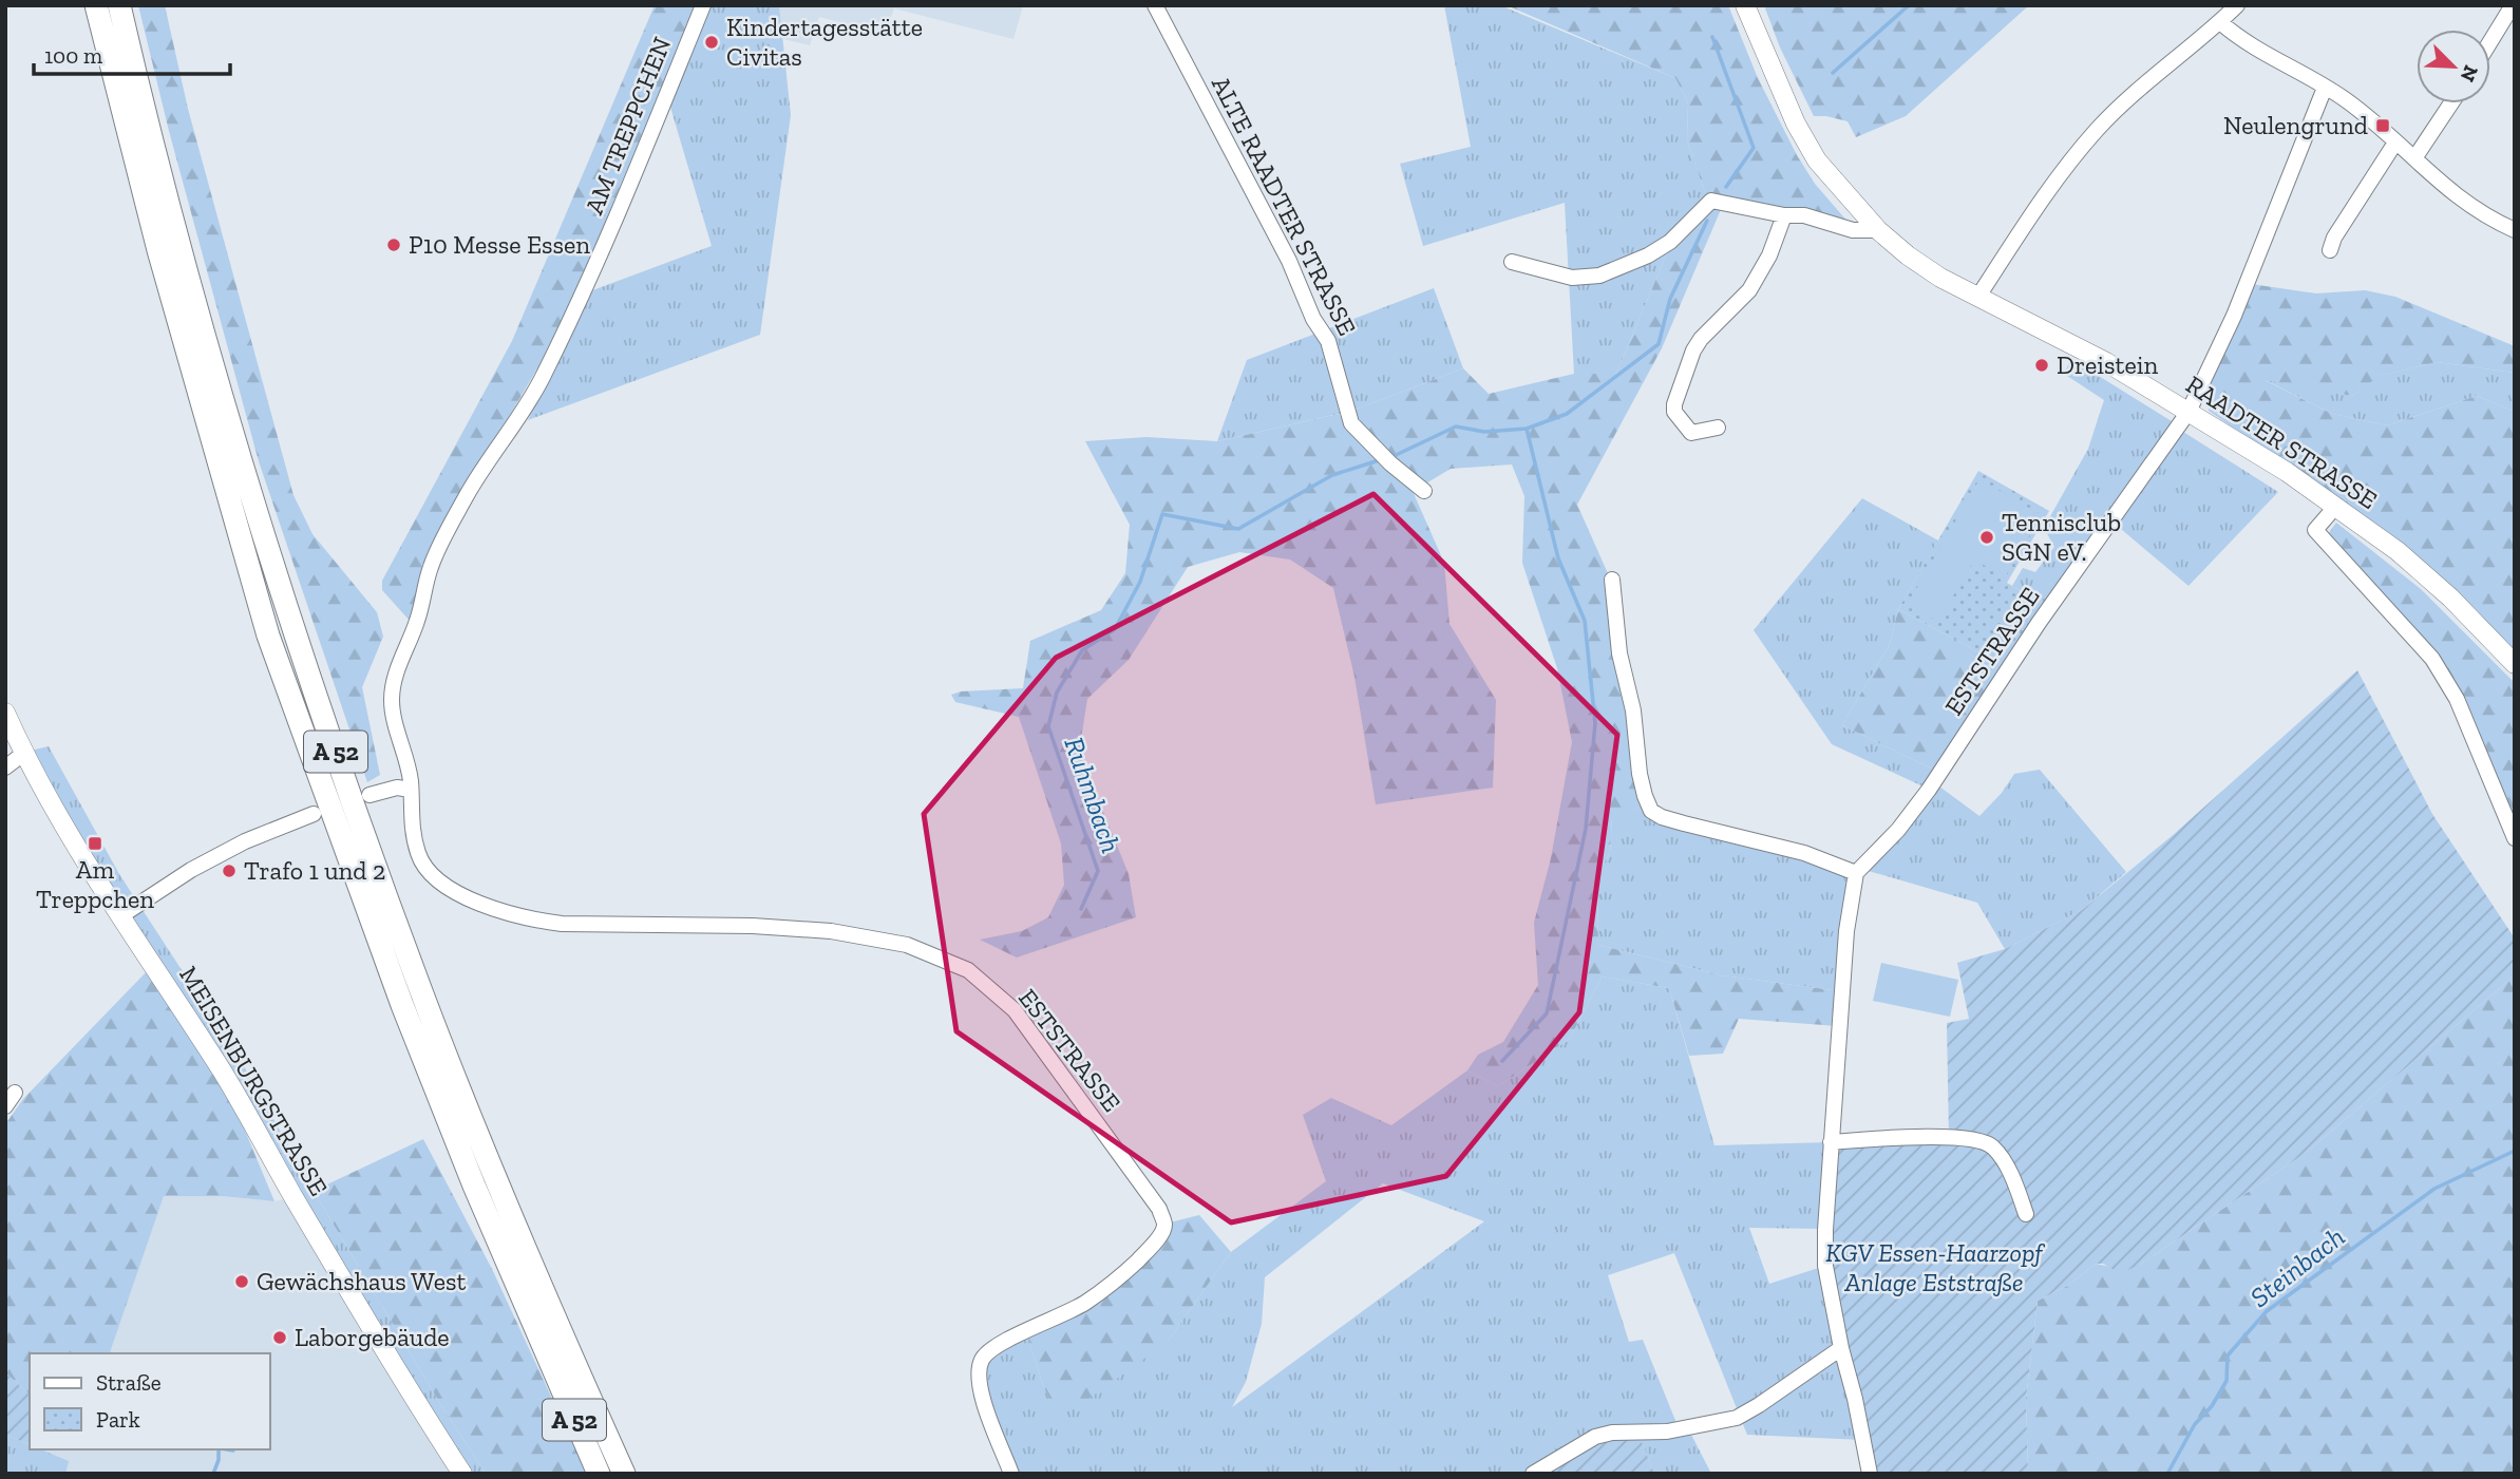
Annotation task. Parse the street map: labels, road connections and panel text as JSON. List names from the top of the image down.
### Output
{
  "streets": {
    "highway": ["A 52"],
    "main road": ["RAADTER STRASSE", "MEISENBURGSTRASSE"],
    "street": ["AM TREPPCHEN", "ALTE RAADTER STRASSE", "ESTSTRASSE"]
  },
  "crossings": [
    ["AM TREPPCHEN", "ESTSTRASSE"],
    ["RAADTER STRASSE", "ESTSTRASSE"]
  ],
  "water": ["Ruhmbach", "Steinbach"],
  "parks": ["KGV Essen-Haarzopf Anlage Eststraße"],
  "places": {
    "other": [
      "Kindertagesstätte Civitas",
      "P10 Messe Essen",
      "Dreistein",
      "Tennisclub SGN eV.",
      "Trafo 1 und 2",
      "Gewächshaus West",
      "Laborgebäude"
    ],
    "transit": ["Neulengrund", "Am Treppchen"]
  },
  "legend": ["Straße", "Park"],
  "scale_bar": "100 m",
  "north": "bottom right"
}
